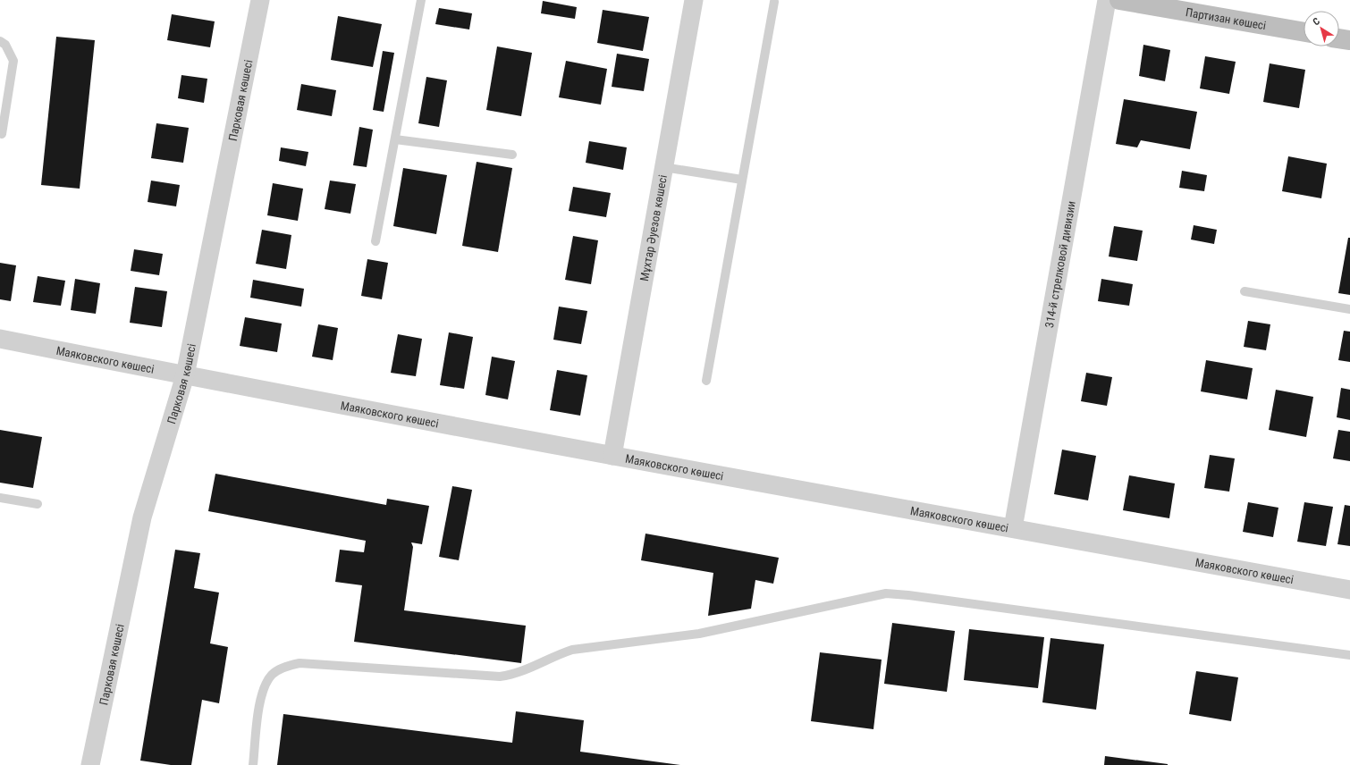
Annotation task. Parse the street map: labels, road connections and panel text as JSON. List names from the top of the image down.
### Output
{
  "streets": {
    "main road": ["Партизан көшесі"],
    "street": [
      "Парковая көшесі",
      "Мұхтар Әуезов көшесі",
      "314-й стрелковой дивизии",
      "Маяковского көшесі"
    ]
  },
  "crossings": [
    ["Парковая көшесі", "Маяковского көшесі"],
    ["Мұхтар Әуезов көшесі", "Маяковского көшесі"],
    ["314-й стрелковой дивизии", "Маяковского көшесі"]
  ],
  "north": "top left"
}
